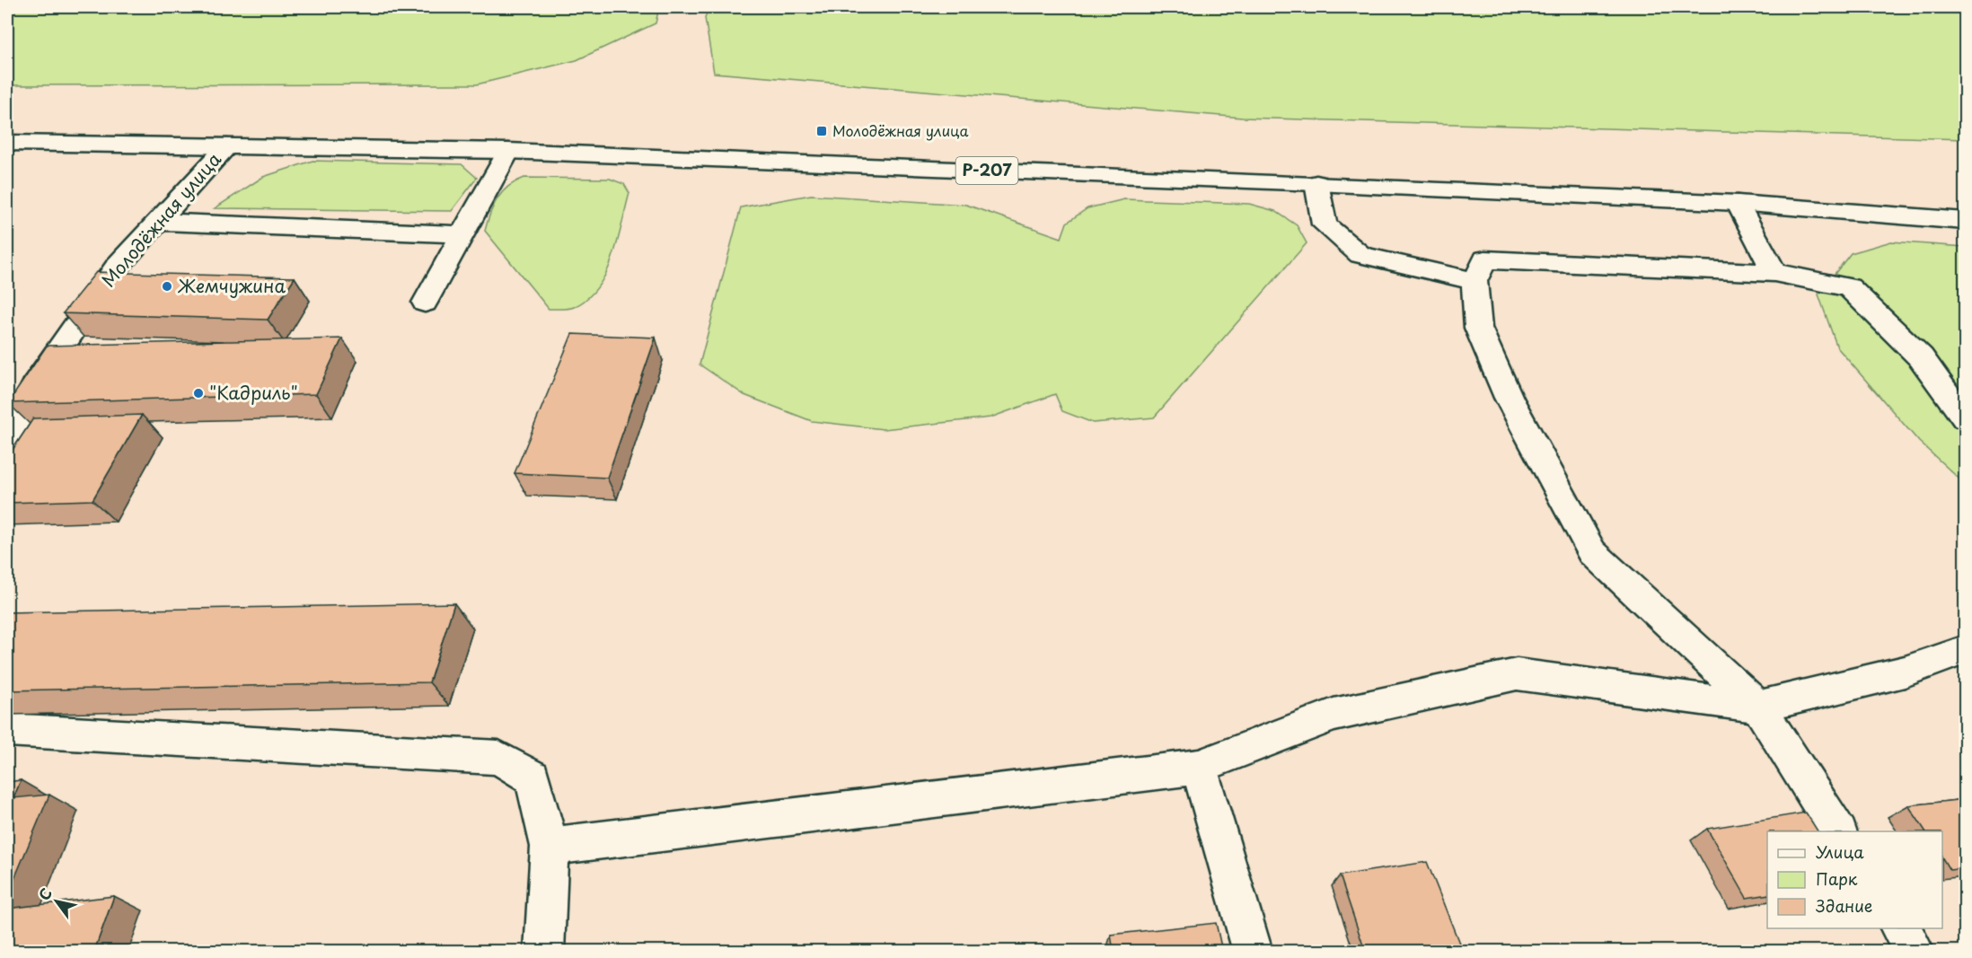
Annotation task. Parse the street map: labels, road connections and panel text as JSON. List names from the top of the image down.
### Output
{
  "streets": {
    "main road": ["Р-207", "Молодёжная улица"]
  },
  "crossings": [
    ["Р-207", "Молодёжная улица"]
  ],
  "places": {
    "transit": ["Молодёжная улица"],
    "other": ["Жемчужина", "\"Кадриль\""]
  },
  "legend": ["Улица", "Парк", "Здание"],
  "north": "top left"
}
